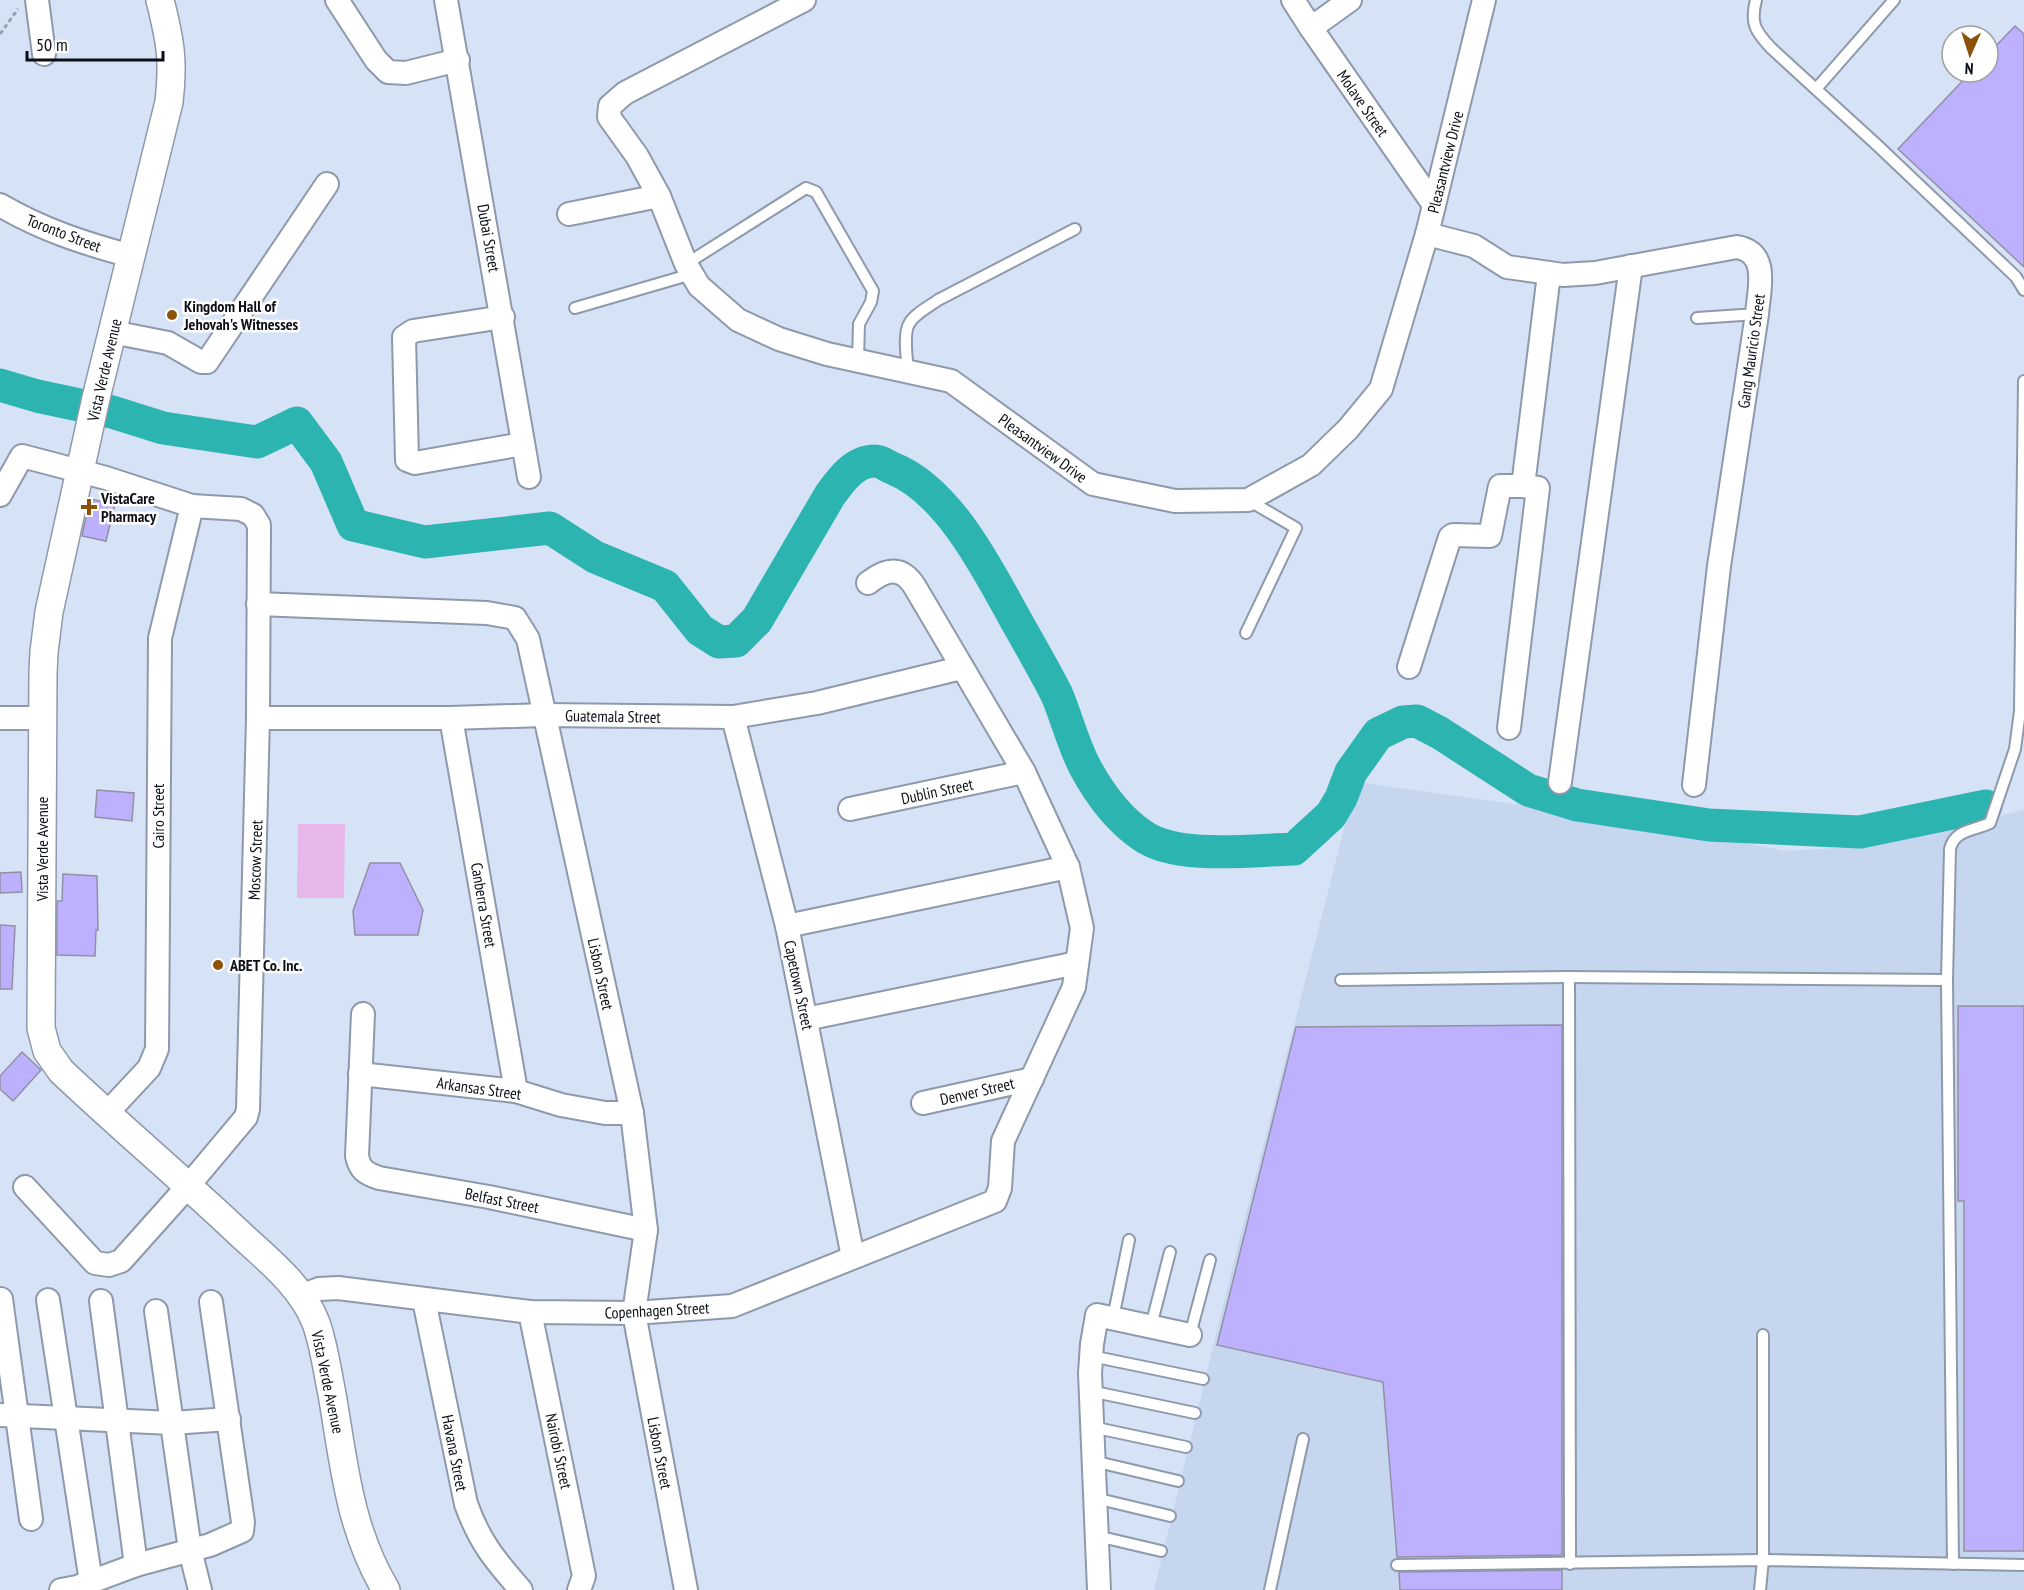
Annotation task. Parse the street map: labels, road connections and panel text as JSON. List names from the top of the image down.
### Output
{
  "streets": {
    "street": [
      "Molave Street",
      "Pleasantview Drive",
      "Toronto Street",
      "Dubai Street",
      "Gang Mauricio Street",
      "Vista Verde Avenue",
      "Guatemala Street",
      "Dublin Street",
      "Cairo Street",
      "Moscow Street",
      "Canberra Street",
      "Lisbon Street",
      "Capetown Street",
      "Arkansas Street",
      "Denver Street",
      "Belfast Street",
      "Copenhagen Street",
      "Nairobi Street",
      "Havana Street"
    ]
  },
  "crossings": [
    ["Molave Street", "Pleasantview Drive"],
    ["Pleasantview Drive", "Gang Mauricio Street"],
    ["Toronto Street", "Vista Verde Avenue"],
    ["Vista Verde Avenue", "Cairo Street"],
    ["Vista Verde Avenue", "Moscow Street"],
    ["Vista Verde Avenue", "Copenhagen Street"],
    ["Guatemala Street", "Moscow Street"],
    ["Guatemala Street", "Canberra Street"],
    ["Guatemala Street", "Lisbon Street"],
    ["Guatemala Street", "Capetown Street"],
    ["Cairo Street", "Moscow Street"],
    ["Moscow Street", "Lisbon Street"],
    ["Canberra Street", "Arkansas Street"],
    ["Lisbon Street", "Arkansas Street"],
    ["Lisbon Street", "Belfast Street"],
    ["Lisbon Street", "Copenhagen Street"],
    ["Capetown Street", "Copenhagen Street"],
    ["Arkansas Street", "Belfast Street"],
    ["Denver Street", "Copenhagen Street"],
    ["Copenhagen Street", "Nairobi Street"],
    ["Copenhagen Street", "Havana Street"]
  ],
  "places": {
    "other": ["Kingdom Hall of Jehovah's Witnesses", "ABET Co. Inc."],
    "health": ["VistaCare Pharmacy"]
  },
  "scale_bar": "50 m",
  "north": "bottom"
}
